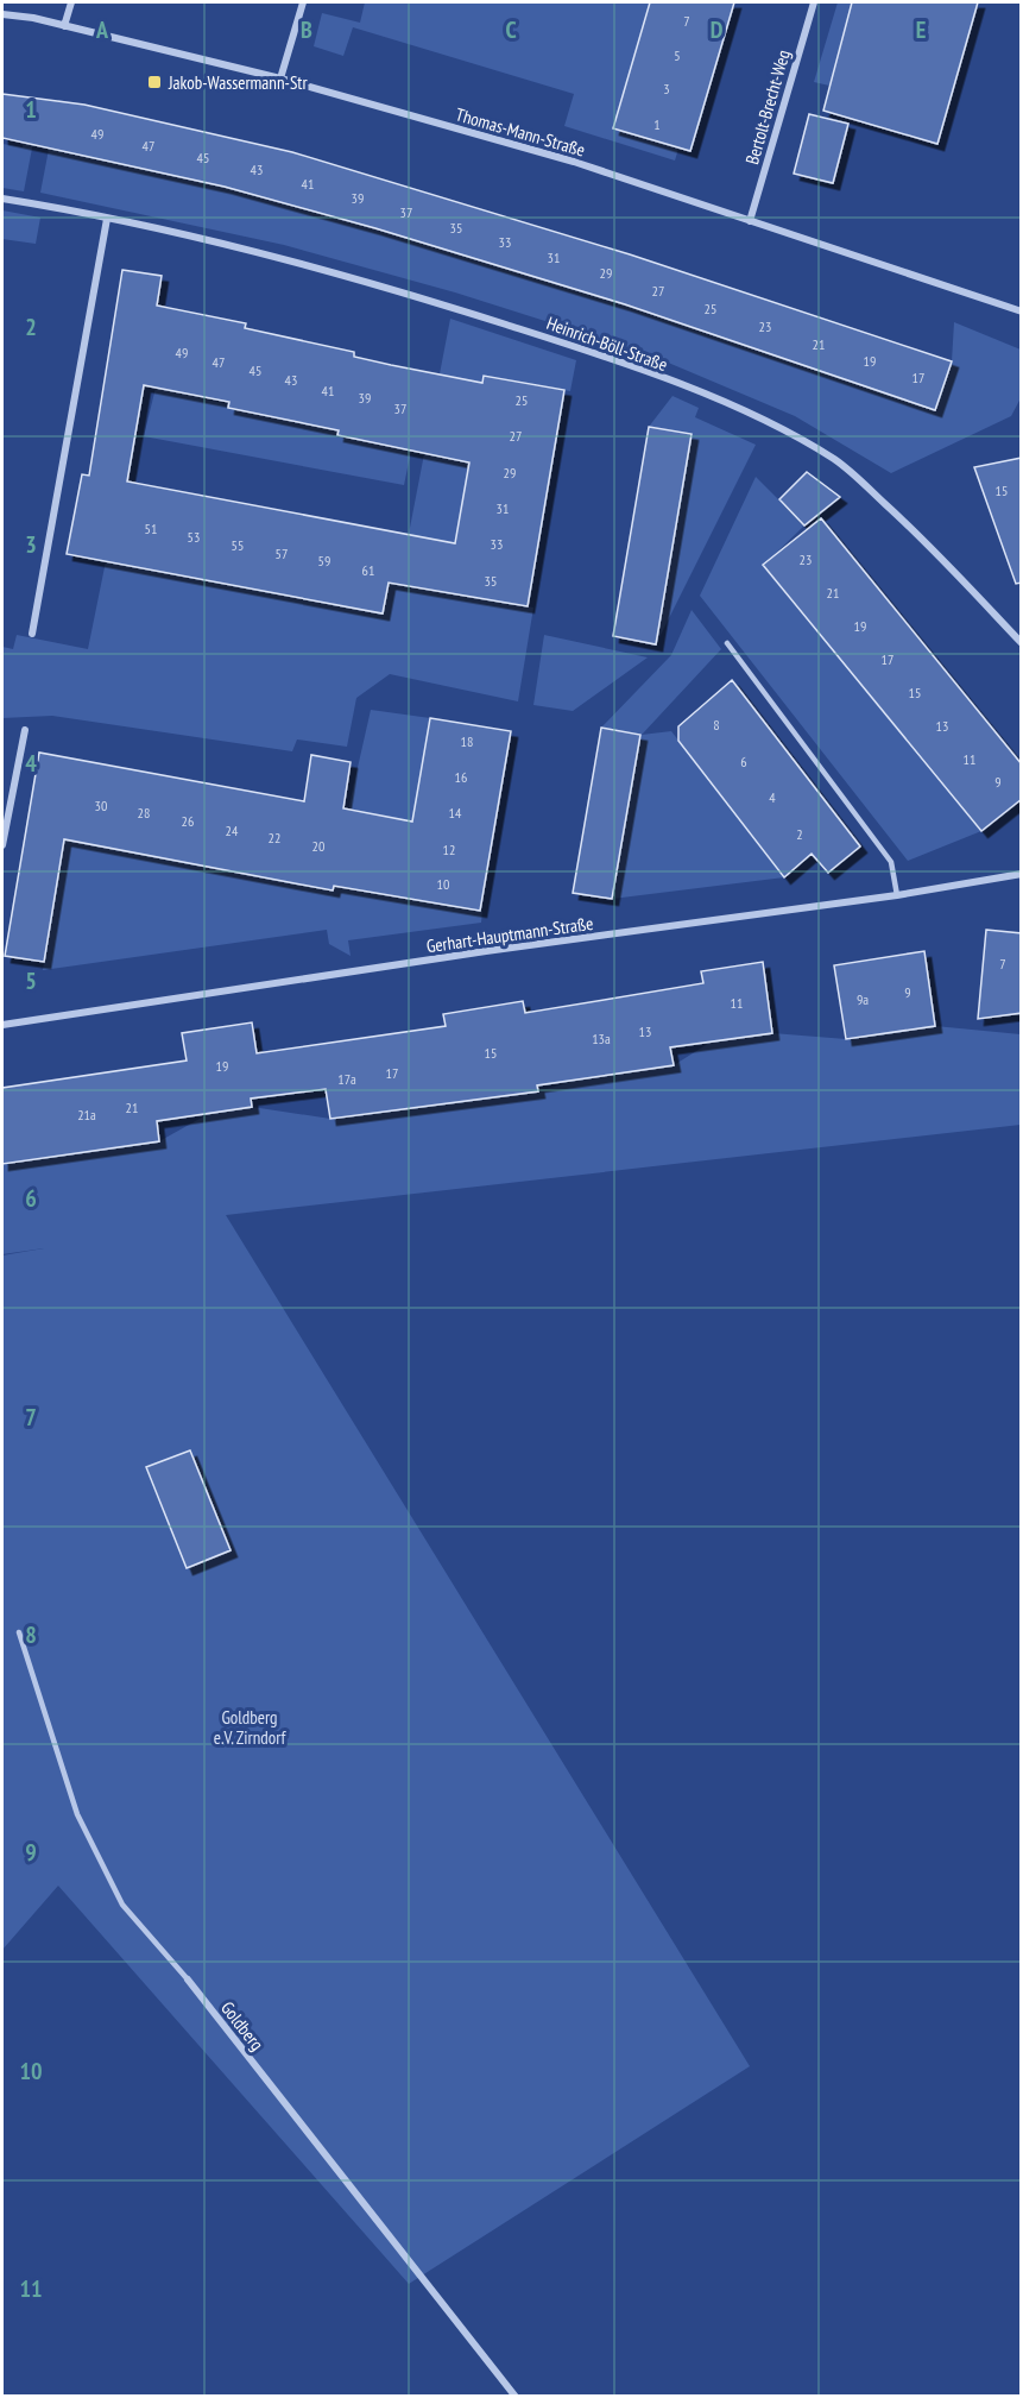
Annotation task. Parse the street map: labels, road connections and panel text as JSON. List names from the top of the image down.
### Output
{
  "streets": {
    "street": [
      "Bertolt-Brecht-Weg",
      "Thomas-Mann-Straße",
      "Heinrich-Böll-Straße",
      "Gerhart-Hauptmann-Straße",
      "Goldberg"
    ]
  },
  "crossings": [
    ["Bertolt-Brecht-Weg", "Thomas-Mann-Straße"]
  ],
  "parks": ["Goldberg e.V. Zirndorf"],
  "places": {
    "transit": ["Jakob-Wassermann-Str"]
  },
  "house_numbers": [
    "7",
    "5",
    "3",
    "1",
    "49",
    "47",
    "45",
    "43",
    "41",
    "39",
    "37",
    "35",
    "33",
    "31",
    "29",
    "27",
    "25",
    "23",
    "21",
    "49",
    "19",
    "47",
    "45",
    "17",
    "43",
    "41",
    "39",
    "25",
    "37",
    "27",
    "29",
    "15",
    "31",
    "51",
    "53",
    "33",
    "55",
    "57",
    "23",
    "59",
    "61",
    "35",
    "21",
    "19",
    "17",
    "15",
    "8",
    "13",
    "18",
    "11",
    "6",
    "16",
    "9",
    "4",
    "30",
    "28",
    "14",
    "26",
    "24",
    "2",
    "22",
    "20",
    "12",
    "10",
    "7",
    "9",
    "9a",
    "11",
    "13",
    "13a",
    "15",
    "19",
    "17",
    "17a",
    "21",
    "21a"
  ],
  "grid": {
    "columns": [
      "A",
      "B",
      "C",
      "D",
      "E"
    ],
    "rows": [
      "1",
      "2",
      "3",
      "4",
      "5",
      "6",
      "7",
      "8",
      "9",
      "10",
      "11"
    ]
  }
}
